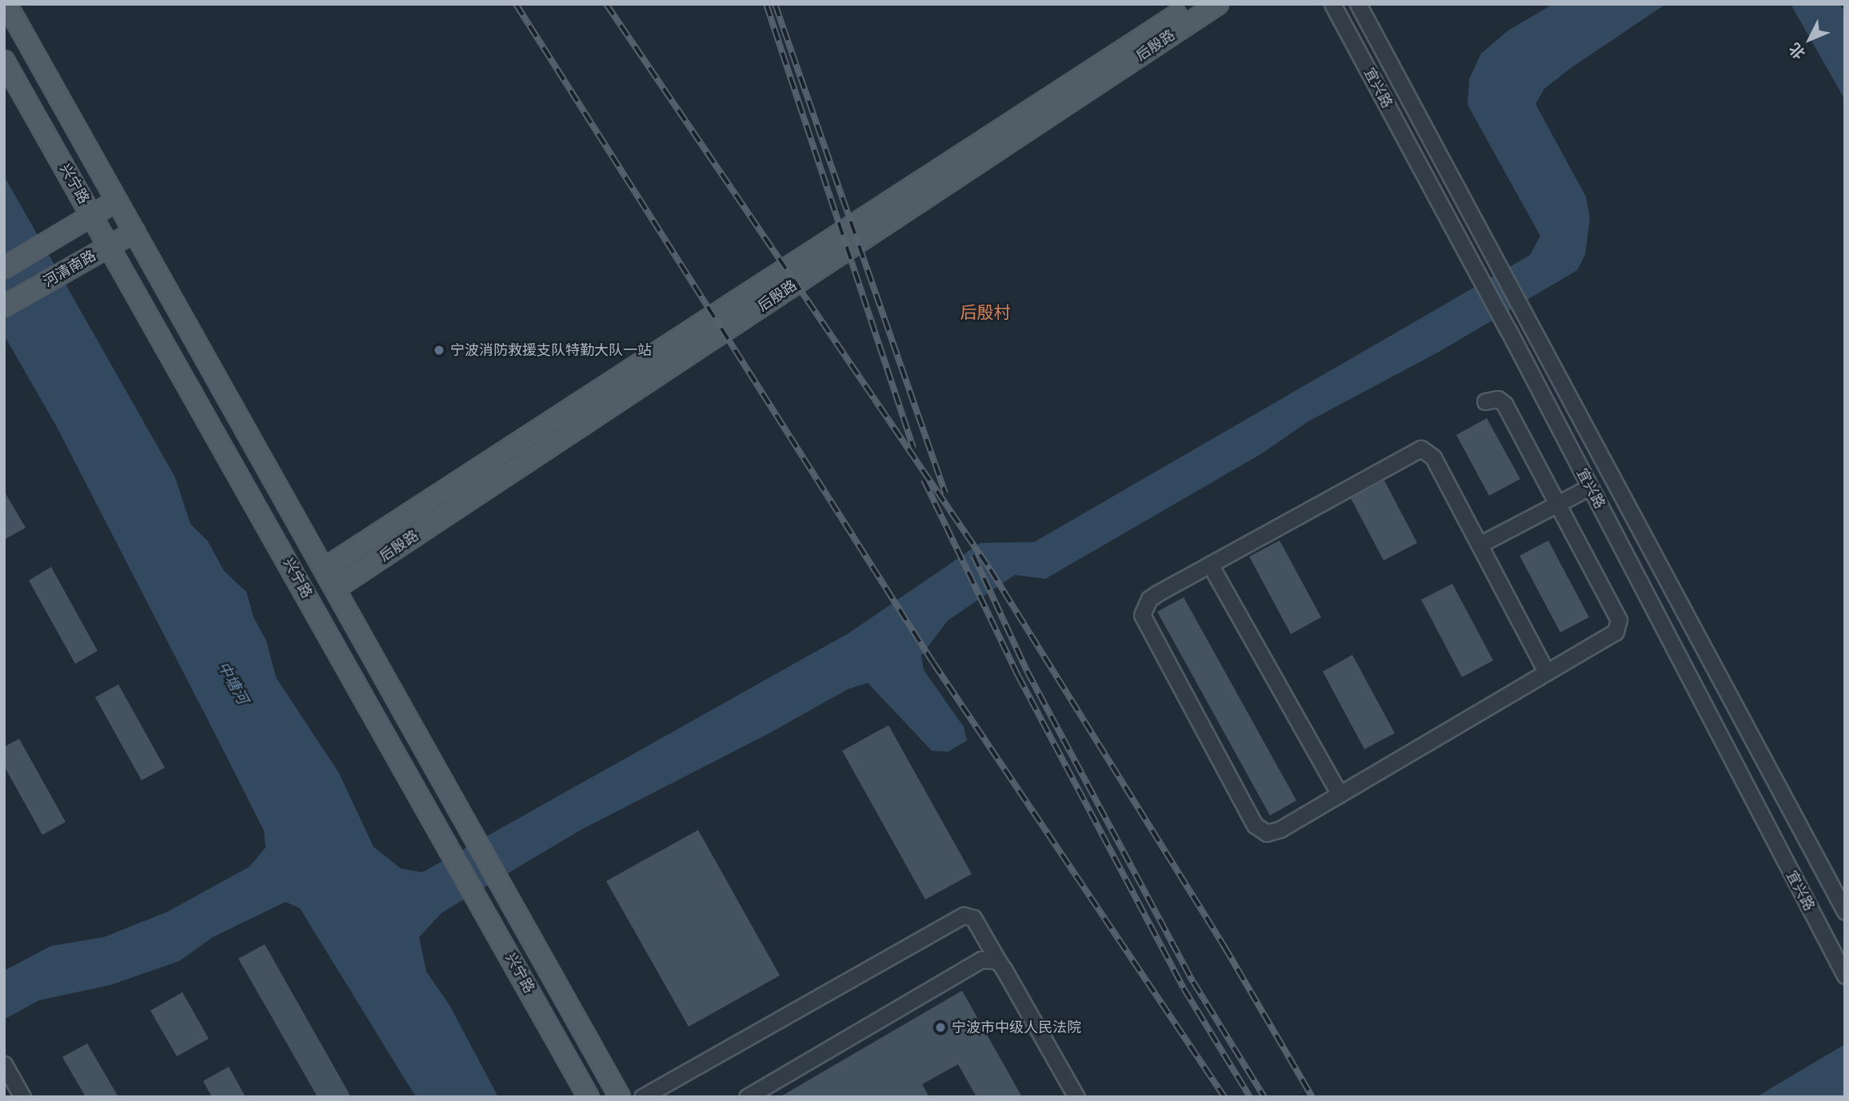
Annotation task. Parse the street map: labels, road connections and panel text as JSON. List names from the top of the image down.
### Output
{
  "streets": {
    "main road": ["后殷路", "兴宁路", "河清南路"],
    "street": ["宜兴路"]
  },
  "crossings": [
    ["兴宁路", "河清南路"]
  ],
  "districts": ["后殷村"],
  "water": ["中塘河"],
  "places": ["宁波消防救援支队特勤大队一站", "宁波市中级人民法院"],
  "north": "bottom left"
}
